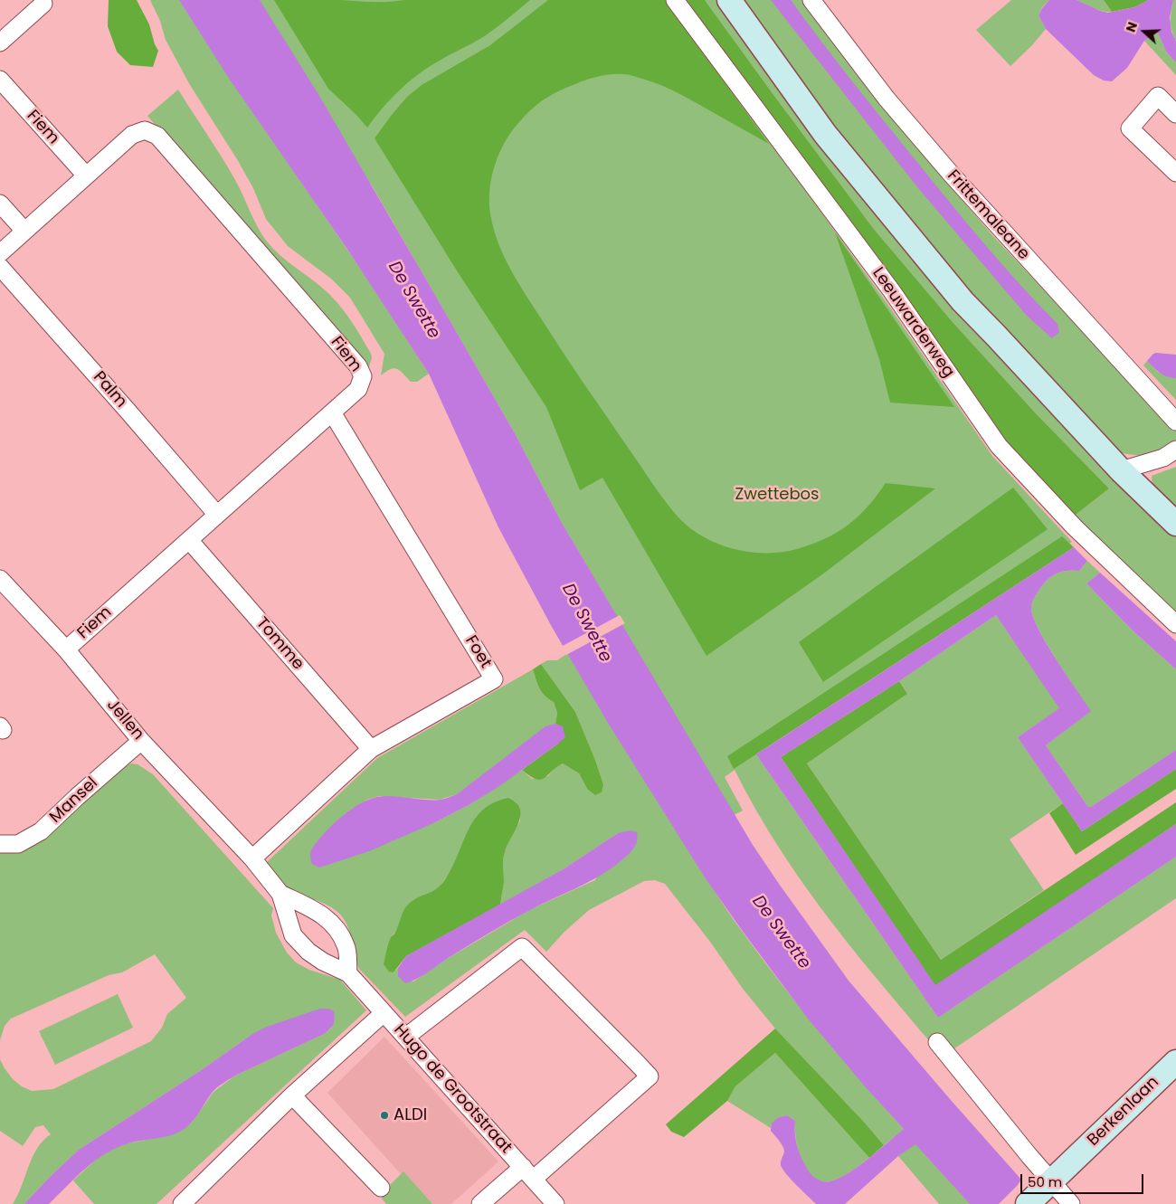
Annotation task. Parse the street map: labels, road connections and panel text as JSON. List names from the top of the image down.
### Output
{
  "streets": {
    "main road": ["Berkenlaan"],
    "street": [
      "Fiem",
      "Frittemaleane",
      "Leeuwarderweg",
      "Palm",
      "Tomme",
      "Foet",
      "Jellen",
      "Mansel",
      "Hugo de Grootstraat"
    ]
  },
  "crossings": [
    ["Fiem", "Palm"],
    ["Fiem", "Tomme"],
    ["Fiem", "Foet"],
    ["Fiem", "Jellen"],
    ["Tomme", "Foet"],
    ["Foet", "Jellen"],
    ["Foet", "Hugo de Grootstraat"],
    ["Jellen", "Mansel"],
    ["Jellen", "Hugo de Grootstraat"]
  ],
  "water": ["De Swette"],
  "parks": ["Zwettebos"],
  "places": ["ALDI"],
  "scale_bar": "50 m",
  "north": "left"
}
